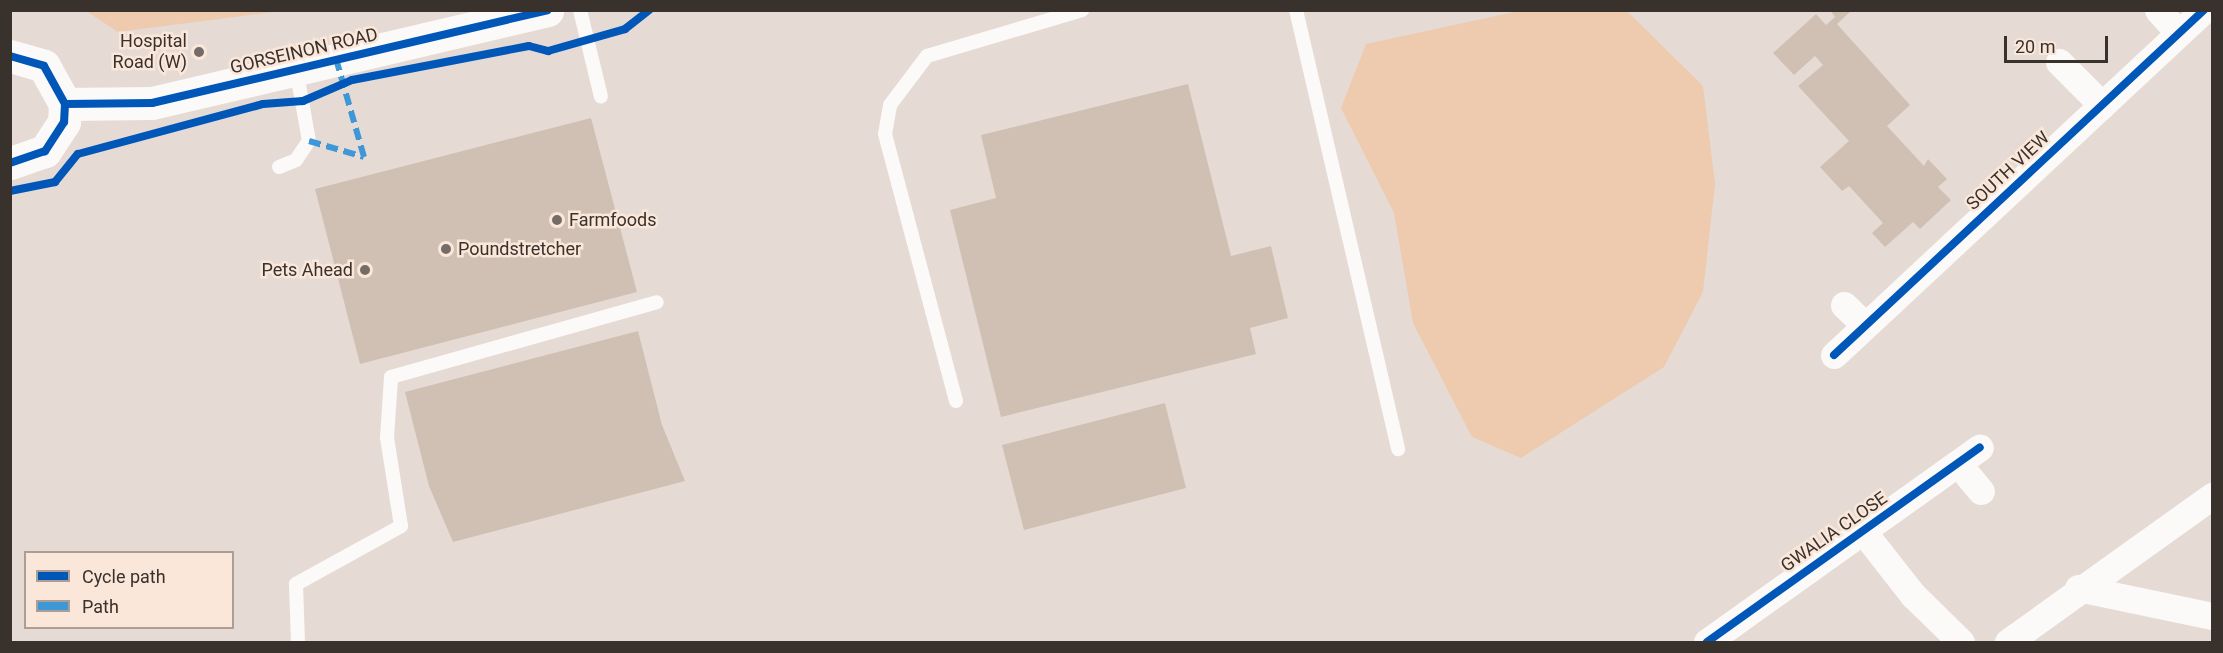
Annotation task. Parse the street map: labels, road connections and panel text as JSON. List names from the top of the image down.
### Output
{
  "streets": {
    "main road": ["GORSEINON ROAD"],
    "street": ["SOUTH VIEW", "GWALIA CLOSE"]
  },
  "places": [
    "Hospital Road (W)",
    "Farmfoods",
    "Poundstretcher",
    "Pets Ahead"
  ],
  "legend": ["Cycle path", "Path"],
  "scale_bar": "20 m"
}
